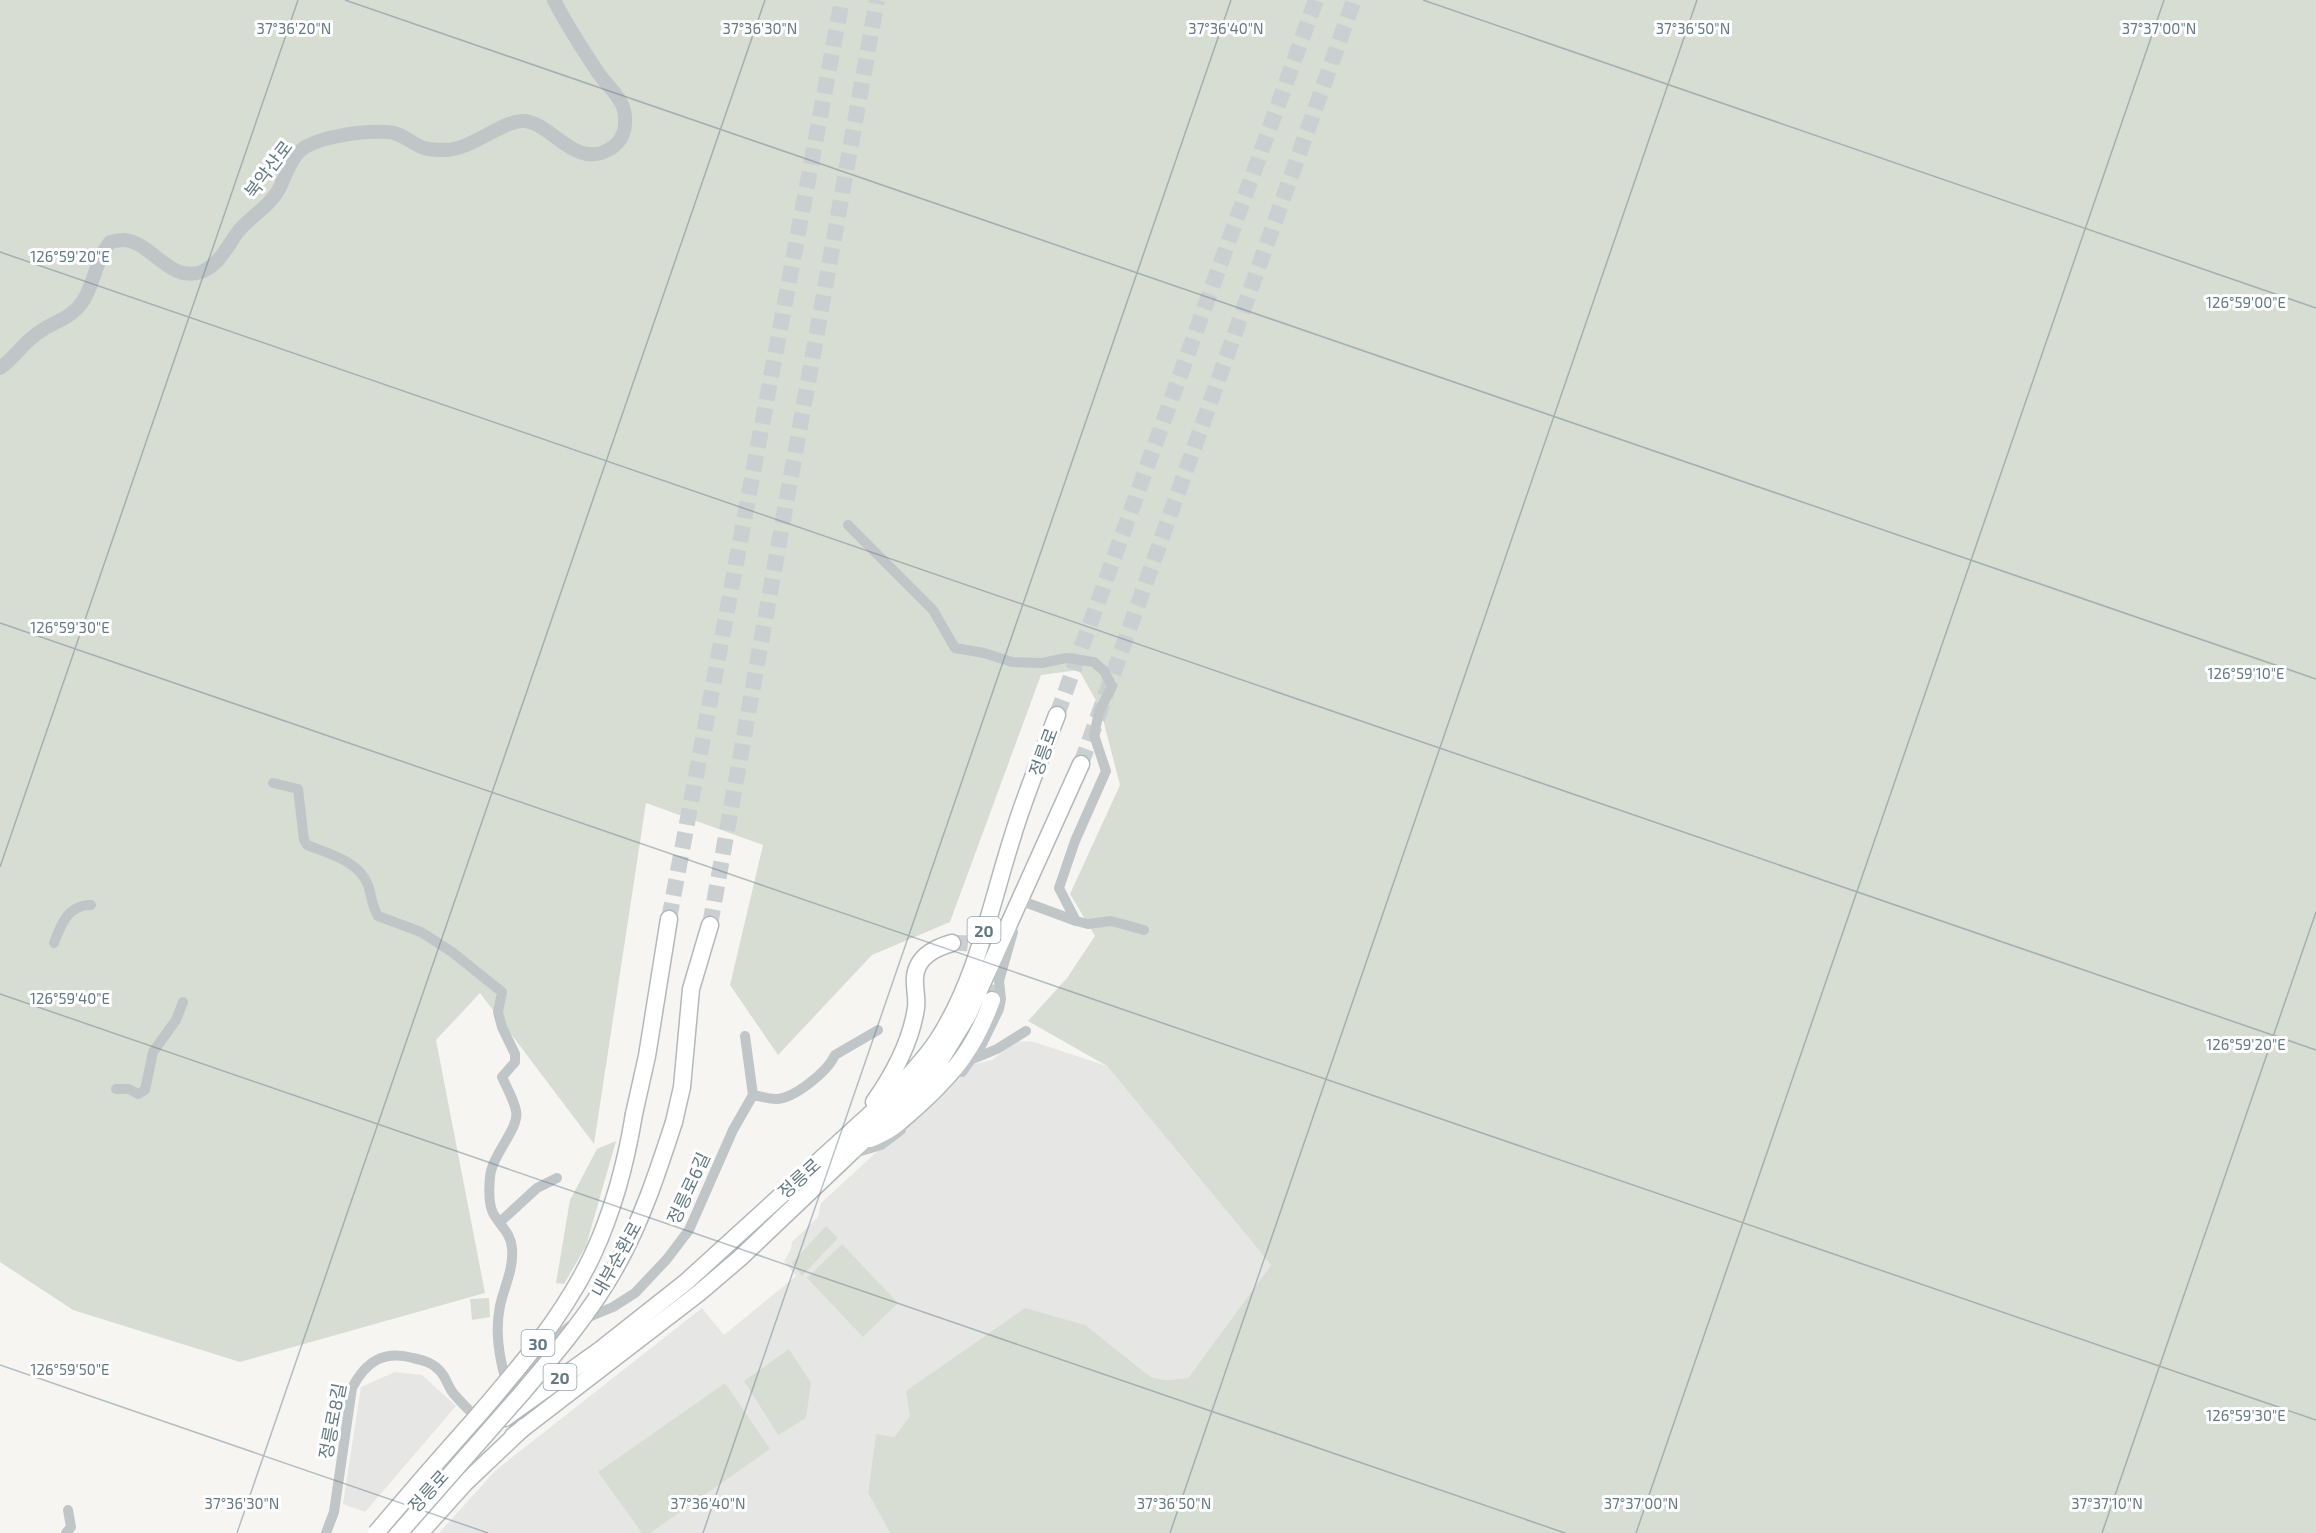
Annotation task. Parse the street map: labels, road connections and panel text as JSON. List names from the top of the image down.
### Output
{
  "streets": {
    "main road": [
      "정릉로",
      "20",
      "내부순환로",
      "30"
    ],
    "street": ["북악산로", "정릉로6길", "정릉로8길"]
  },
  "crossings": [
    ["정릉로", "정릉로6길"],
    ["정릉로", "내부순환로"],
    ["정릉로", "정릉로8길"],
    ["정릉로6길", "정릉로8길"]
  ],
  "coordinates": [
    "37°36'20\"N",
    "37°36'30\"N",
    "37°36'40\"N",
    "37°36'50\"N",
    "37°37'00\"N",
    "126°59'20\"E",
    "126°59'00\"E",
    "126°59'30\"E",
    "126°59'10\"E",
    "126°59'40\"E",
    "126°59'50\"E",
    "37°37'10\"N"
  ]
}
